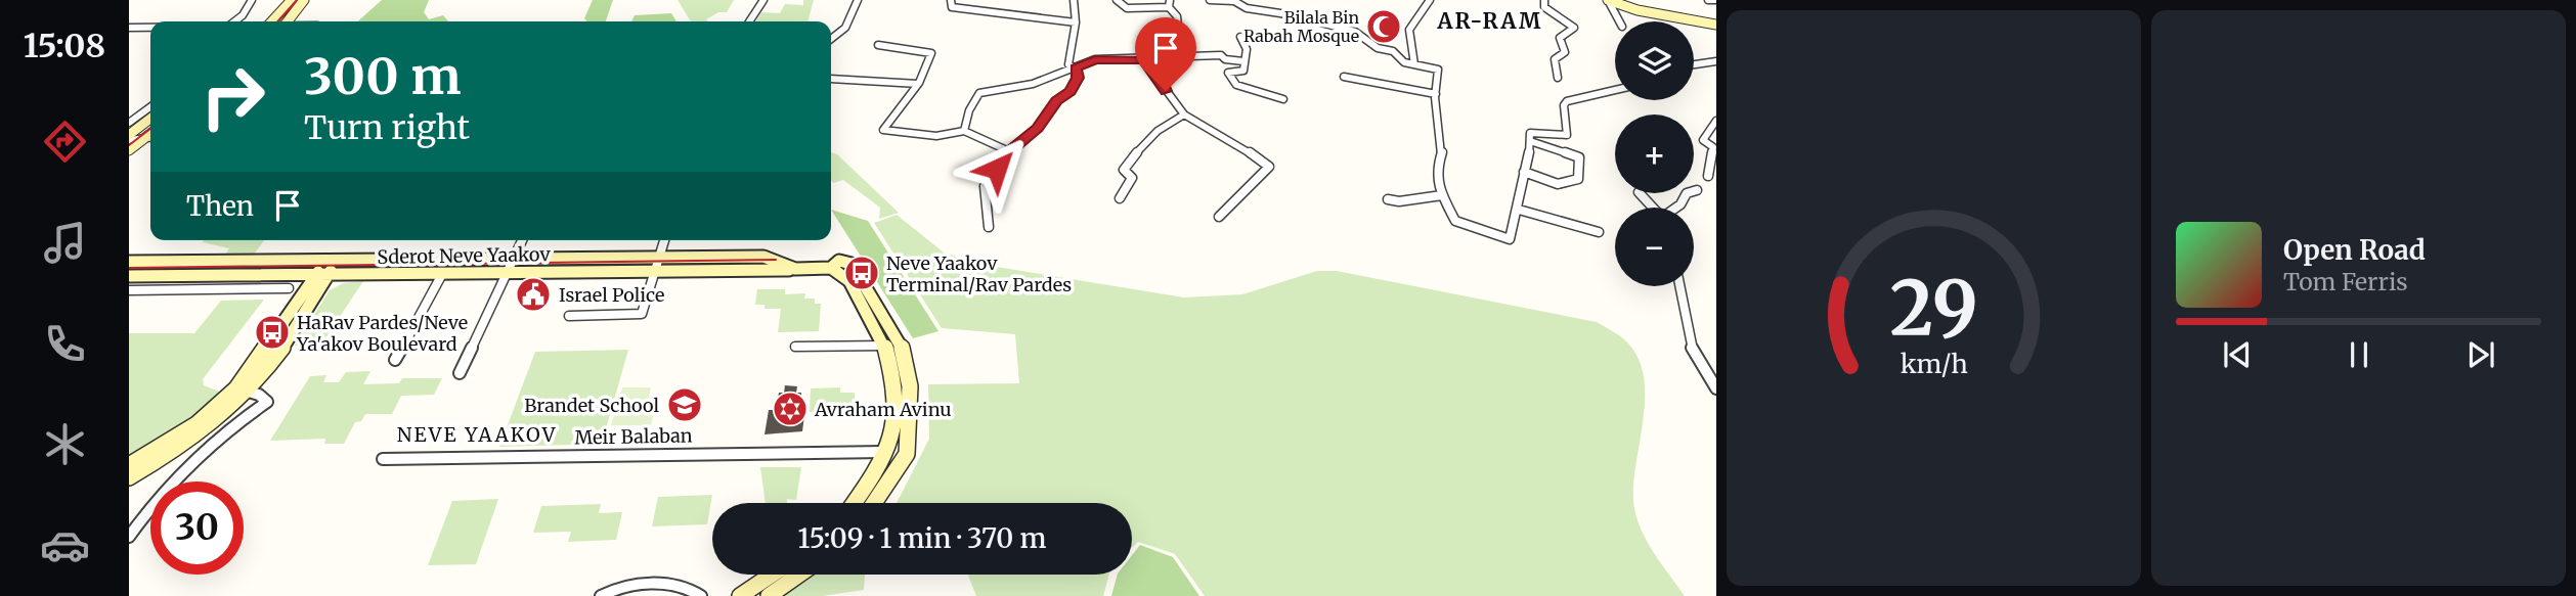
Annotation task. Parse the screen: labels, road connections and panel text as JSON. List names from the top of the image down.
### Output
{
  "streets": {
    "street": ["Sderot Neve Yaakov", "Meir Balaban"]
  },
  "districts": ["AR-RAM", "NEVE YAAKOV"],
  "places": {
    "mosque": ["Bilala Bin Rabah Mosque"],
    "bus stop": ["Neve Yaakov Terminal/Rav Pardes", "HaRav Pardes/Neve Ya'akov Boulevard"],
    "public building": ["Israel Police"],
    "school or university": ["Brandet School"],
    "synagogue": ["Avraham Avinu"]
  },
  "page": {
    "tabs": "15:08",
    "map_buttons": ["+", "−"],
    "turn": ["300 m", "Turn right"],
    "then": "Then",
    "song": ["Open Road", "Tom Ferris"],
    "limit": "30",
    "trip": "15:09 · 1 min · 370 m",
    "gauge": ["29", "km/h"]
  }
}
